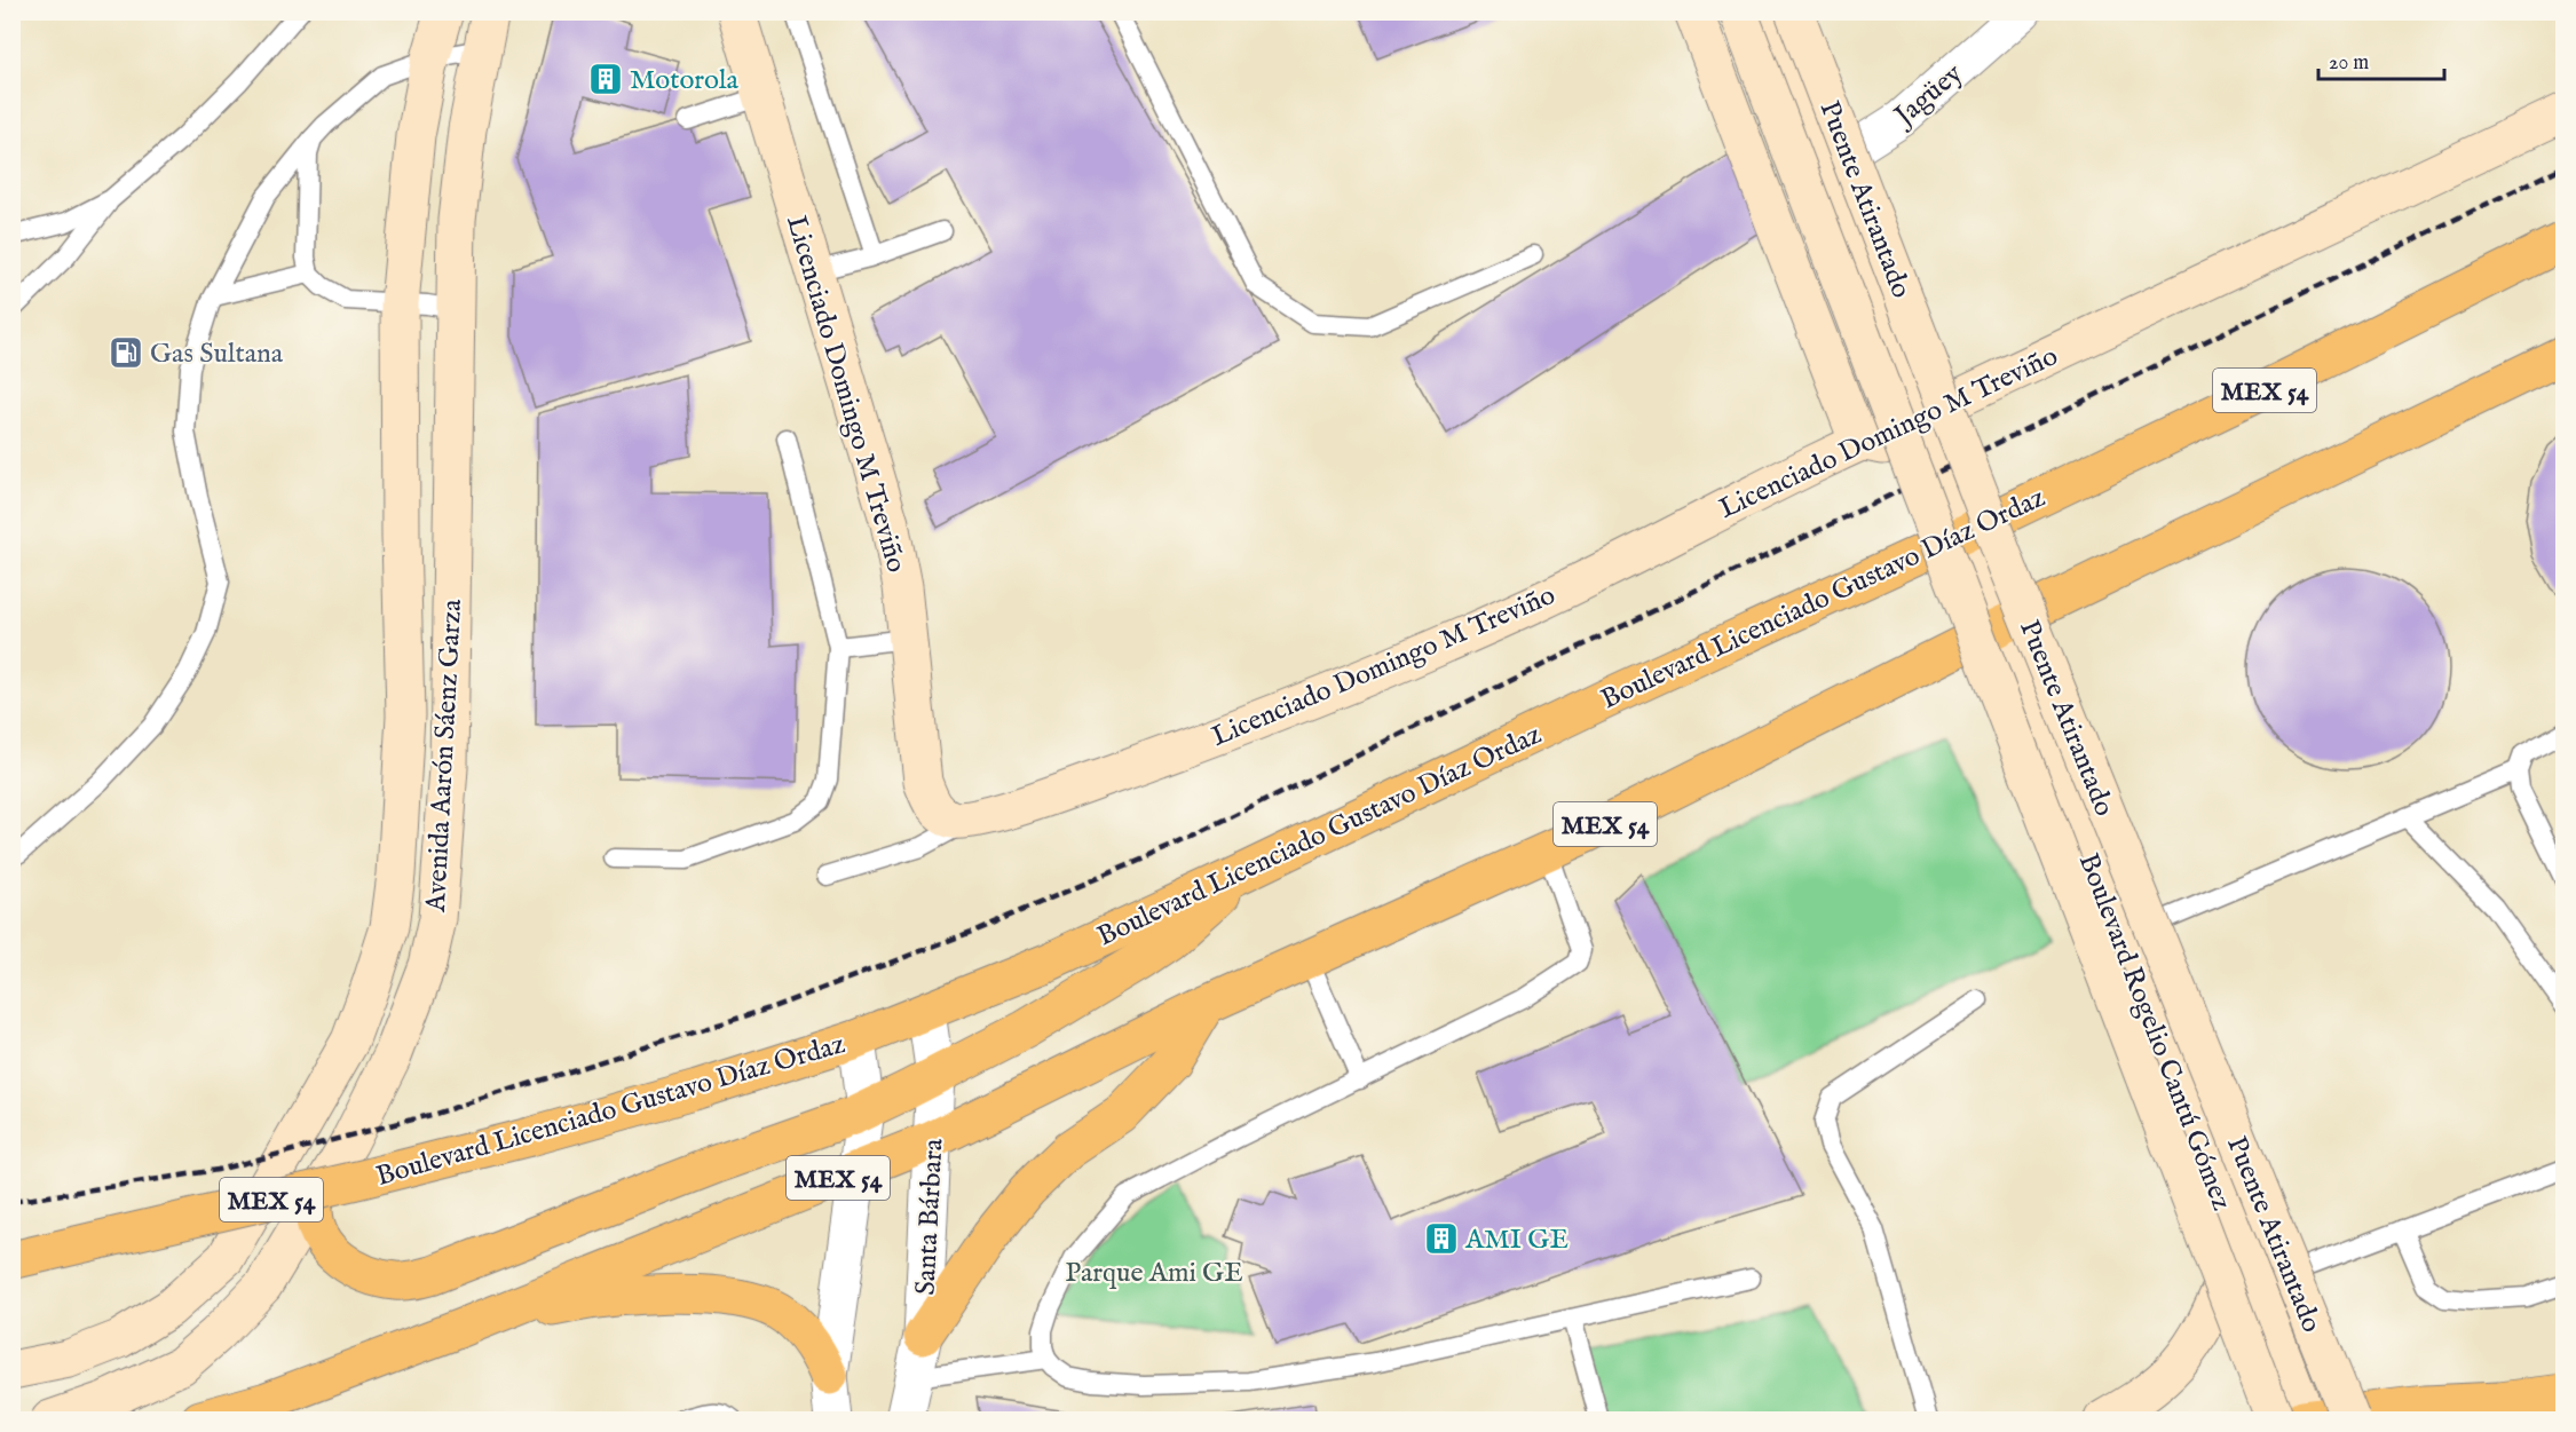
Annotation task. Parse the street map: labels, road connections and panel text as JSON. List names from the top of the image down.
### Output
{
  "streets": {
    "main road": [
      "Puente Atirantado",
      "MEX 54",
      "Licenciado Domingo M Treviño",
      "Boulevard Licenciado Gustavo Díaz Ordaz",
      "Avenida Aarón Sáenz Garza",
      "Boulevard Rogelio Cantú Gómez"
    ],
    "street": ["Jagüey", "Santa Bárbara"]
  },
  "crossings": [
    ["Jagüey", "Boulevard Rogelio Cantú Gómez"],
    ["MEX 54", "Boulevard Rogelio Cantú Gómez"],
    ["MEX 54", "Santa Bárbara"],
    ["Licenciado Domingo M Treviño", "Boulevard Rogelio Cantú Gómez"],
    ["Boulevard Licenciado Gustavo Díaz Ordaz", "Boulevard Rogelio Cantú Gómez"],
    ["Boulevard Licenciado Gustavo Díaz Ordaz", "Santa Bárbara"]
  ],
  "parks": ["Parque Ami GE"],
  "places": {
    "building": ["Motorola", "AMI GE"],
    "fuel station": ["Gas Sultana"]
  },
  "scale_bar": "20 m"
}
